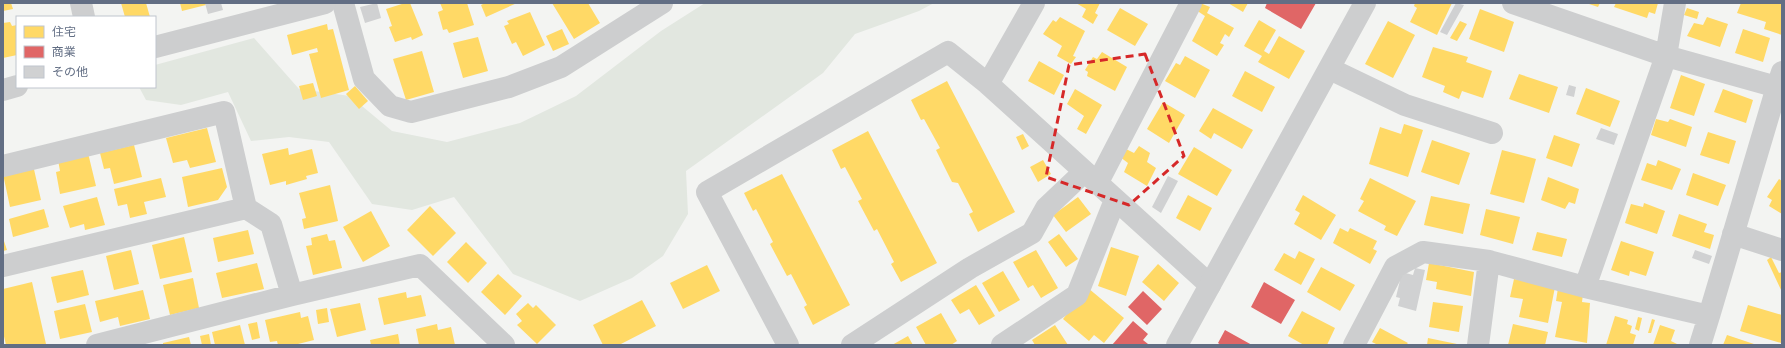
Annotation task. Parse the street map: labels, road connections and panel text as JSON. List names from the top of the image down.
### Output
{
  "legend": ["住宅", "商業", "その他"]
}
